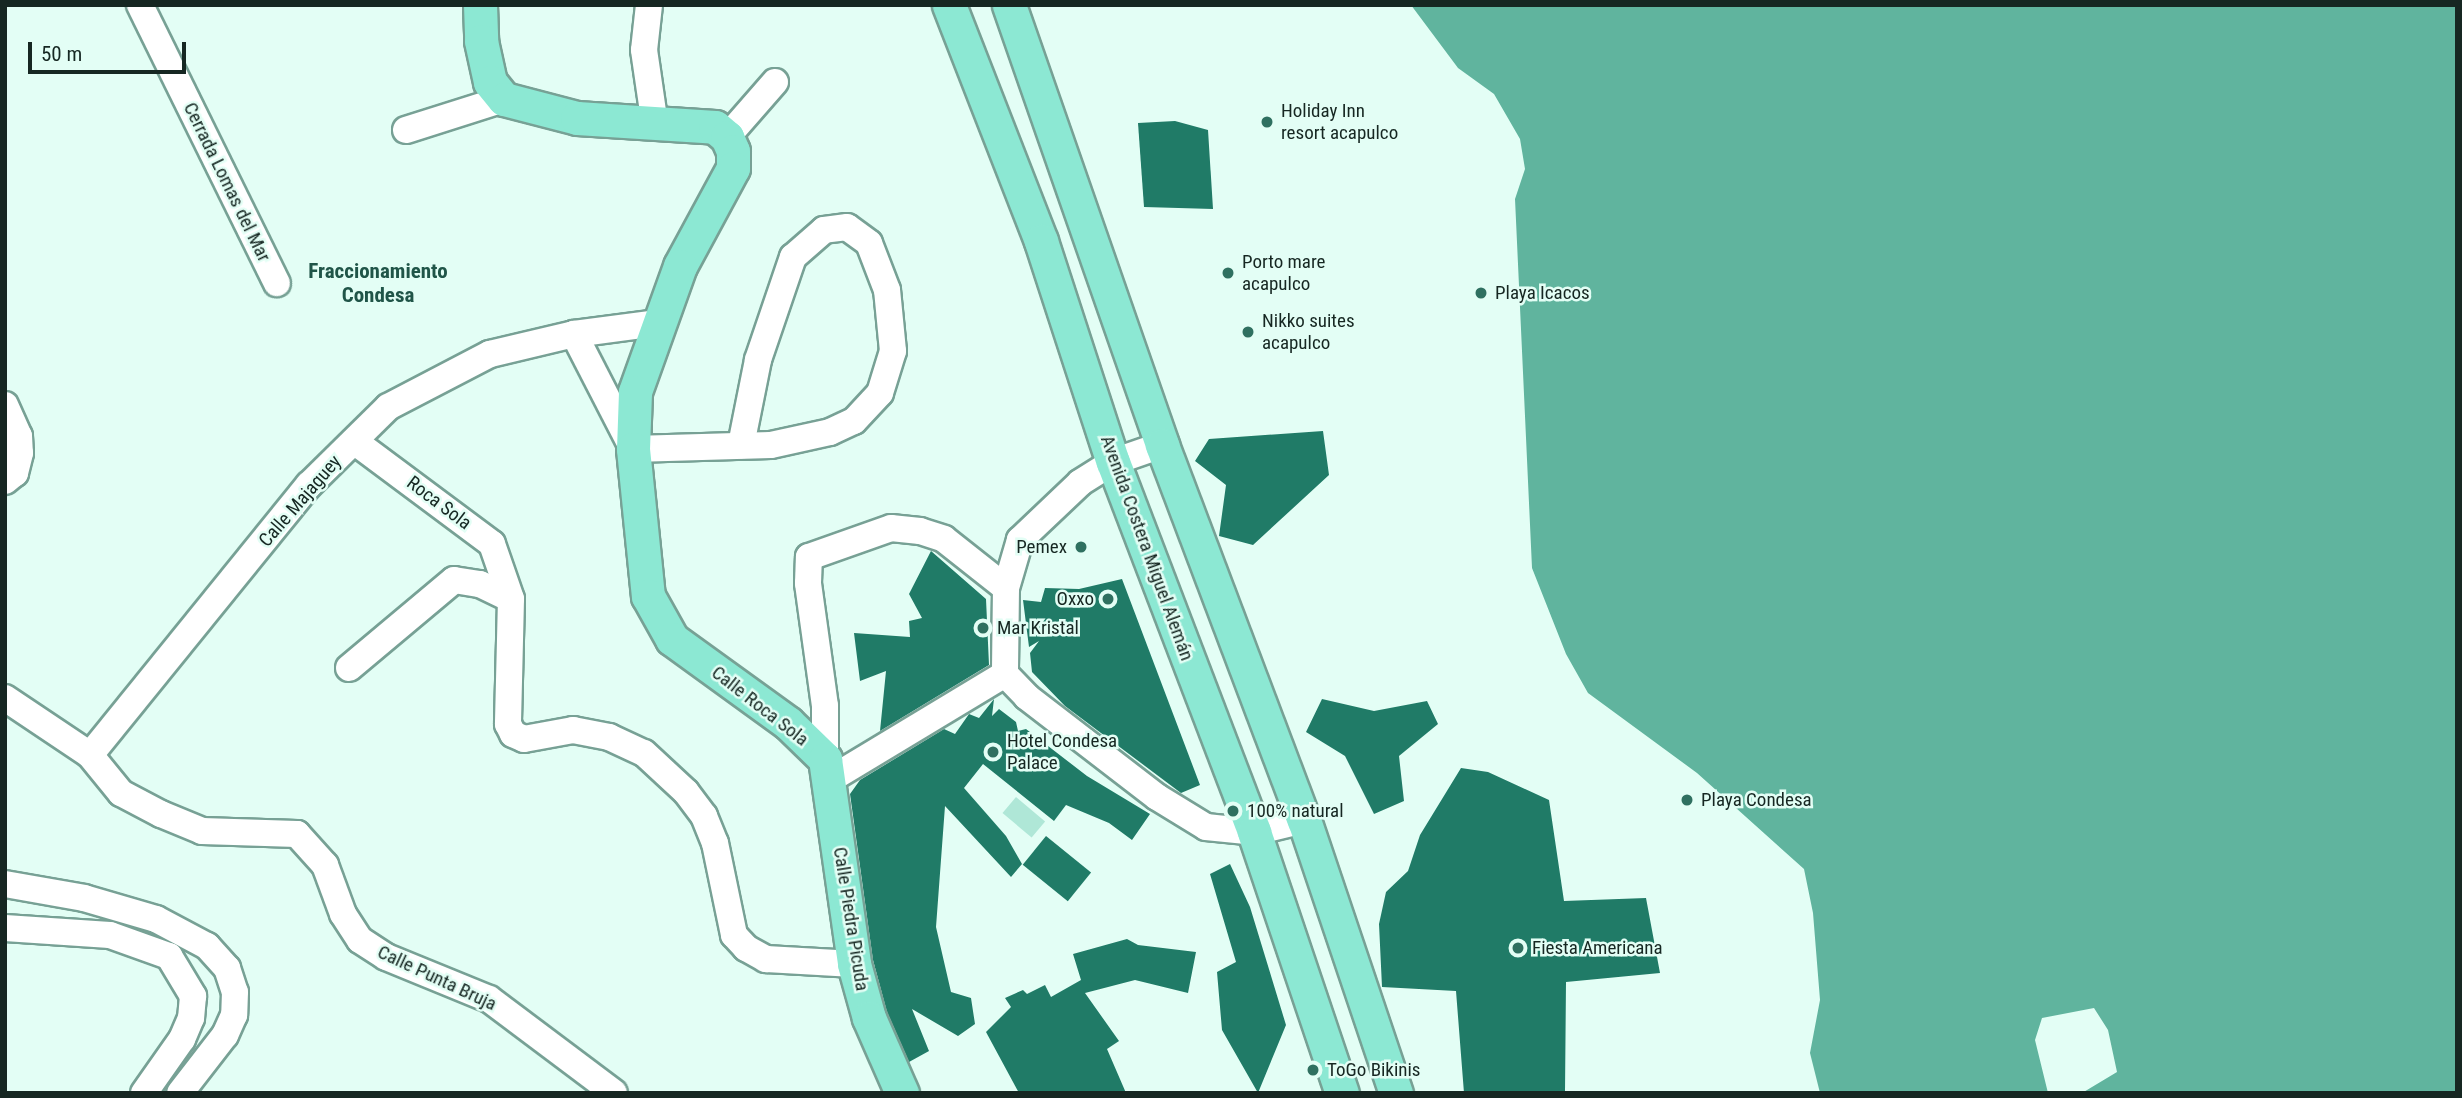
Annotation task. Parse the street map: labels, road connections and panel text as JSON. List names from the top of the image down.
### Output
{
  "streets": {
    "main road": ["Avenida Costera Miguel Alemán", "Calle Roca Sola", "Calle Piedra Picuda"],
    "street": [
      "Cerrada Lomas del Mar",
      "Calle Majaguey",
      "Roca Sola",
      "Calle Punta Bruja"
    ]
  },
  "crossings": [
    ["Calle Majaguey", "Roca Sola"],
    ["Calle Majaguey", "Calle Roca Sola"],
    ["Calle Majaguey", "Calle Punta Bruja"],
    ["Calle Roca Sola", "Calle Piedra Picuda"]
  ],
  "districts": ["Fraccionamiento Condesa"],
  "places": [
    "Holiday Inn resort acapulco",
    "Porto mare acapulco",
    "Playa Icacos",
    "Nikko suites acapulco",
    "Pemex",
    "Oxxo",
    "Mar Kristal",
    "Hotel Condesa Palace",
    "Playa Condesa",
    "100% natural",
    "Fiesta Americana",
    "ToGo Bikinis"
  ],
  "scale_bar": "50 m"
}
